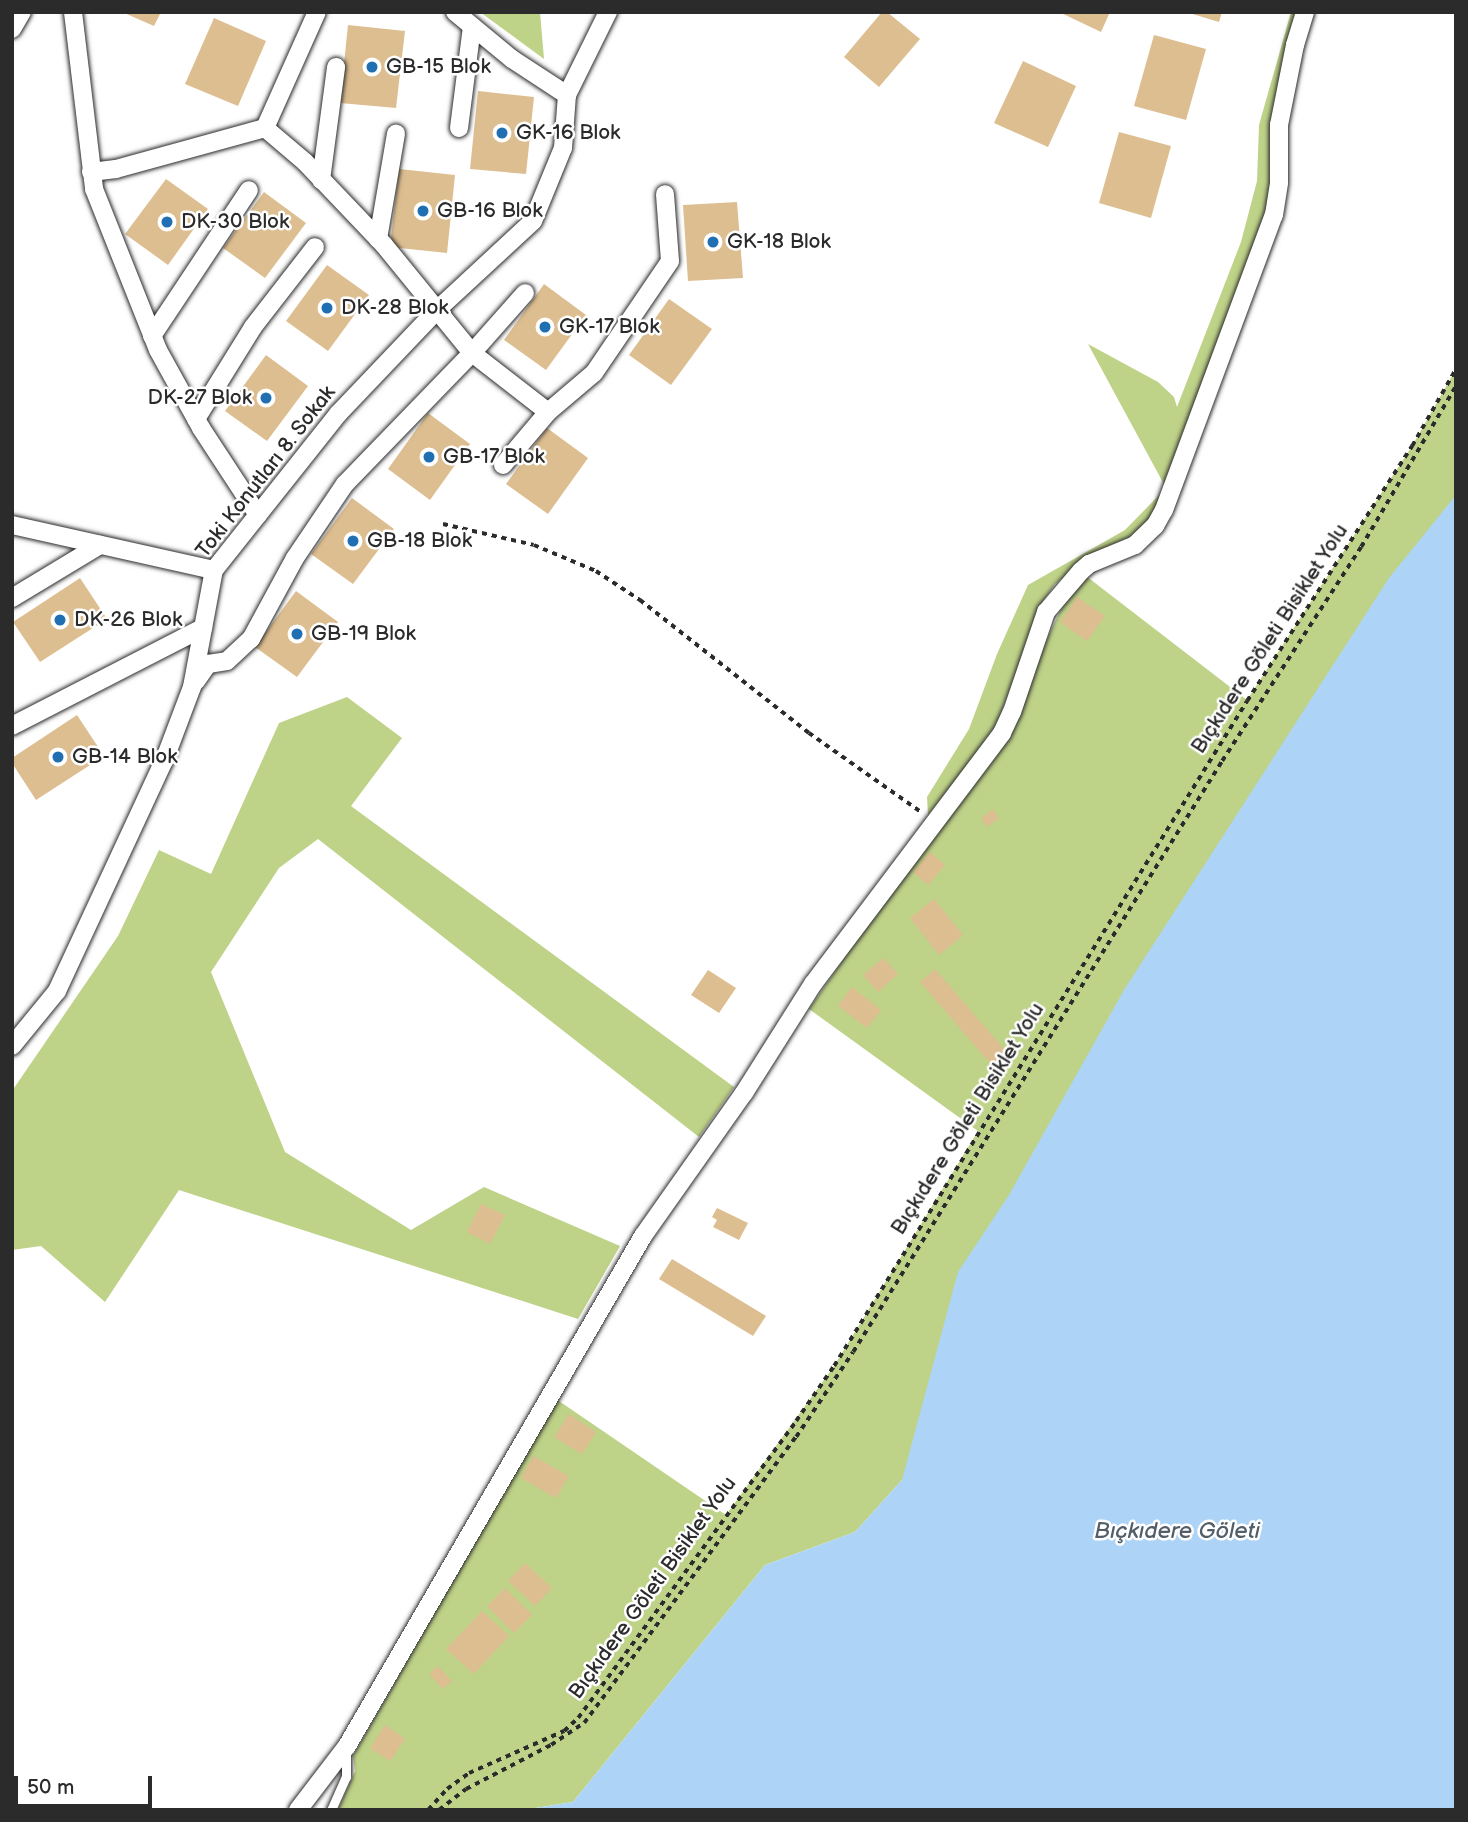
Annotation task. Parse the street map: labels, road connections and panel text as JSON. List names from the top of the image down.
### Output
{
  "streets": {
    "street": ["Toki Konutları 8. Sokak"],
    "path": ["Bıçkıdere Göleti Bisiklet Yolu"]
  },
  "water": ["Bıçkıdere Göleti"],
  "places": [
    "GB-15 Blok",
    "GK-16 Blok",
    "GB-16 Blok",
    "DK-30 Blok",
    "GK-18 Blok",
    "DK-28 Blok",
    "GK-17 Blok",
    "DK-27 Blok",
    "GB-17 Blok",
    "GB-18 Blok",
    "DK-26 Blok",
    "GB-19 Blok",
    "GB-14 Blok"
  ],
  "scale_bar": "50 m"
}
